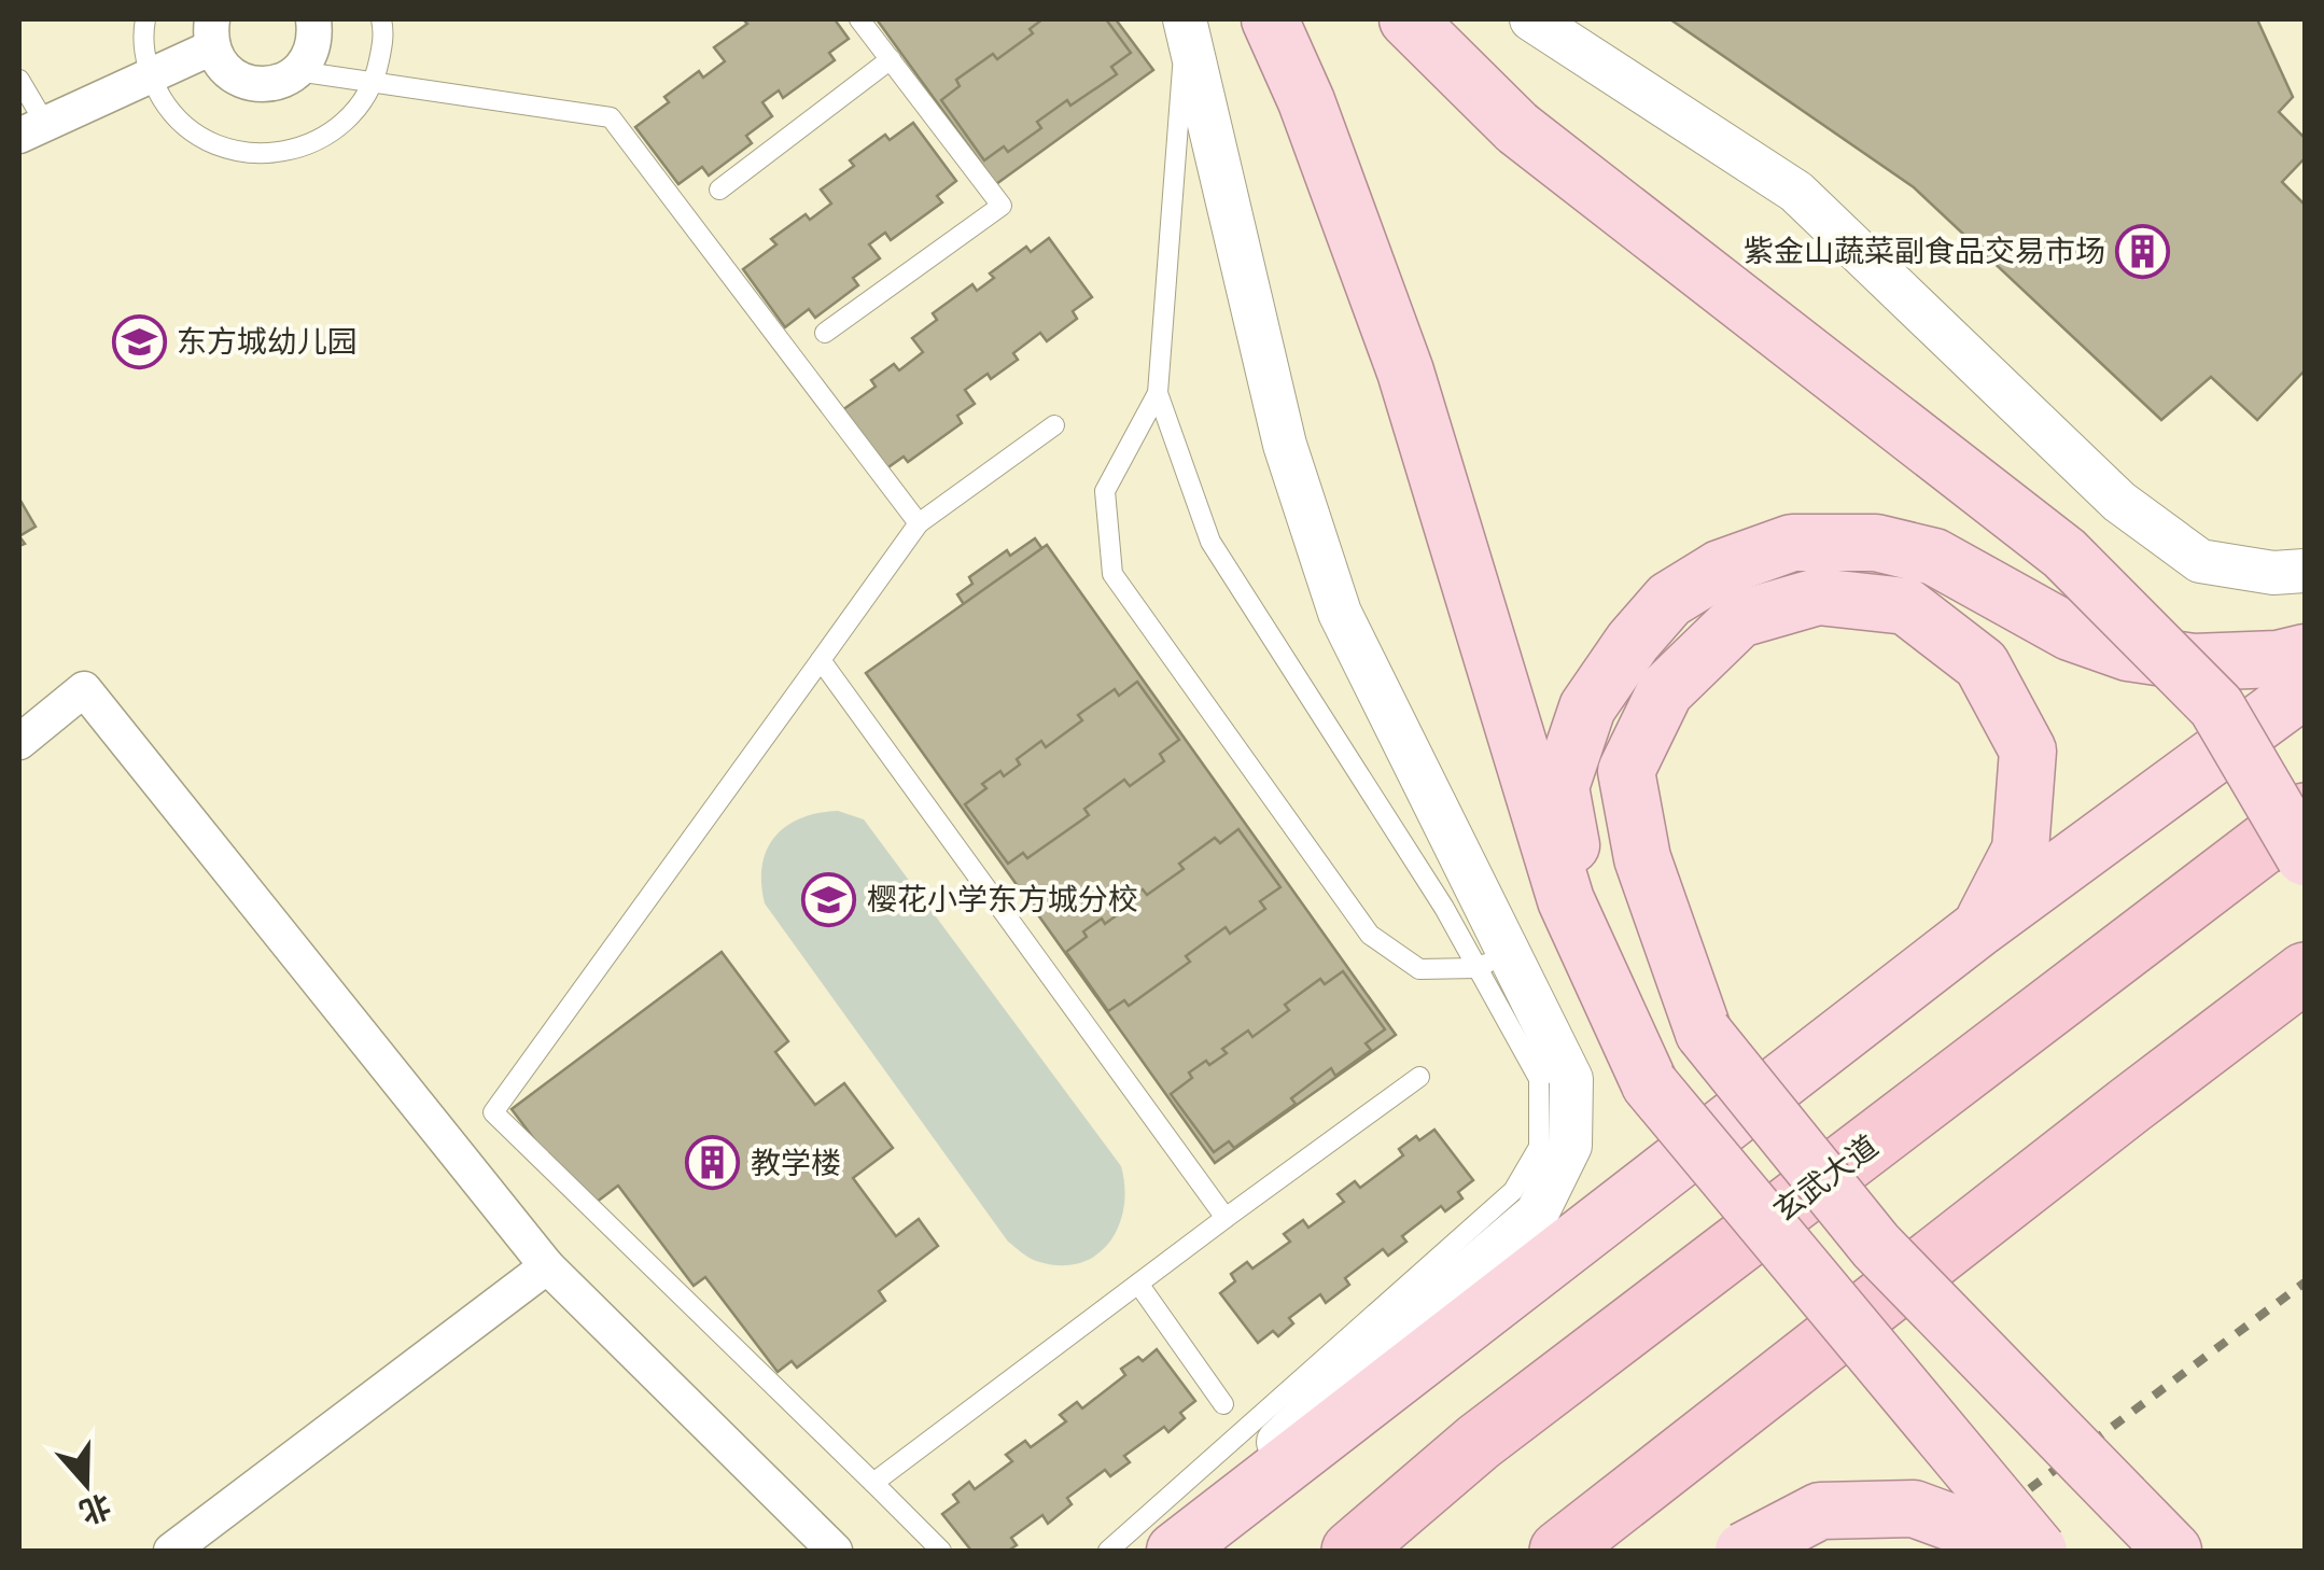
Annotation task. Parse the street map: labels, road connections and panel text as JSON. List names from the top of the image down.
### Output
{
  "streets": {
    "highway": ["玄武大道"]
  },
  "places": {
    "building": ["紫金山蔬菜副食品交易市场", "教学楼"],
    "school or university": ["东方城幼儿园", "樱花小学东方城分校"]
  },
  "north": "bottom"
}
